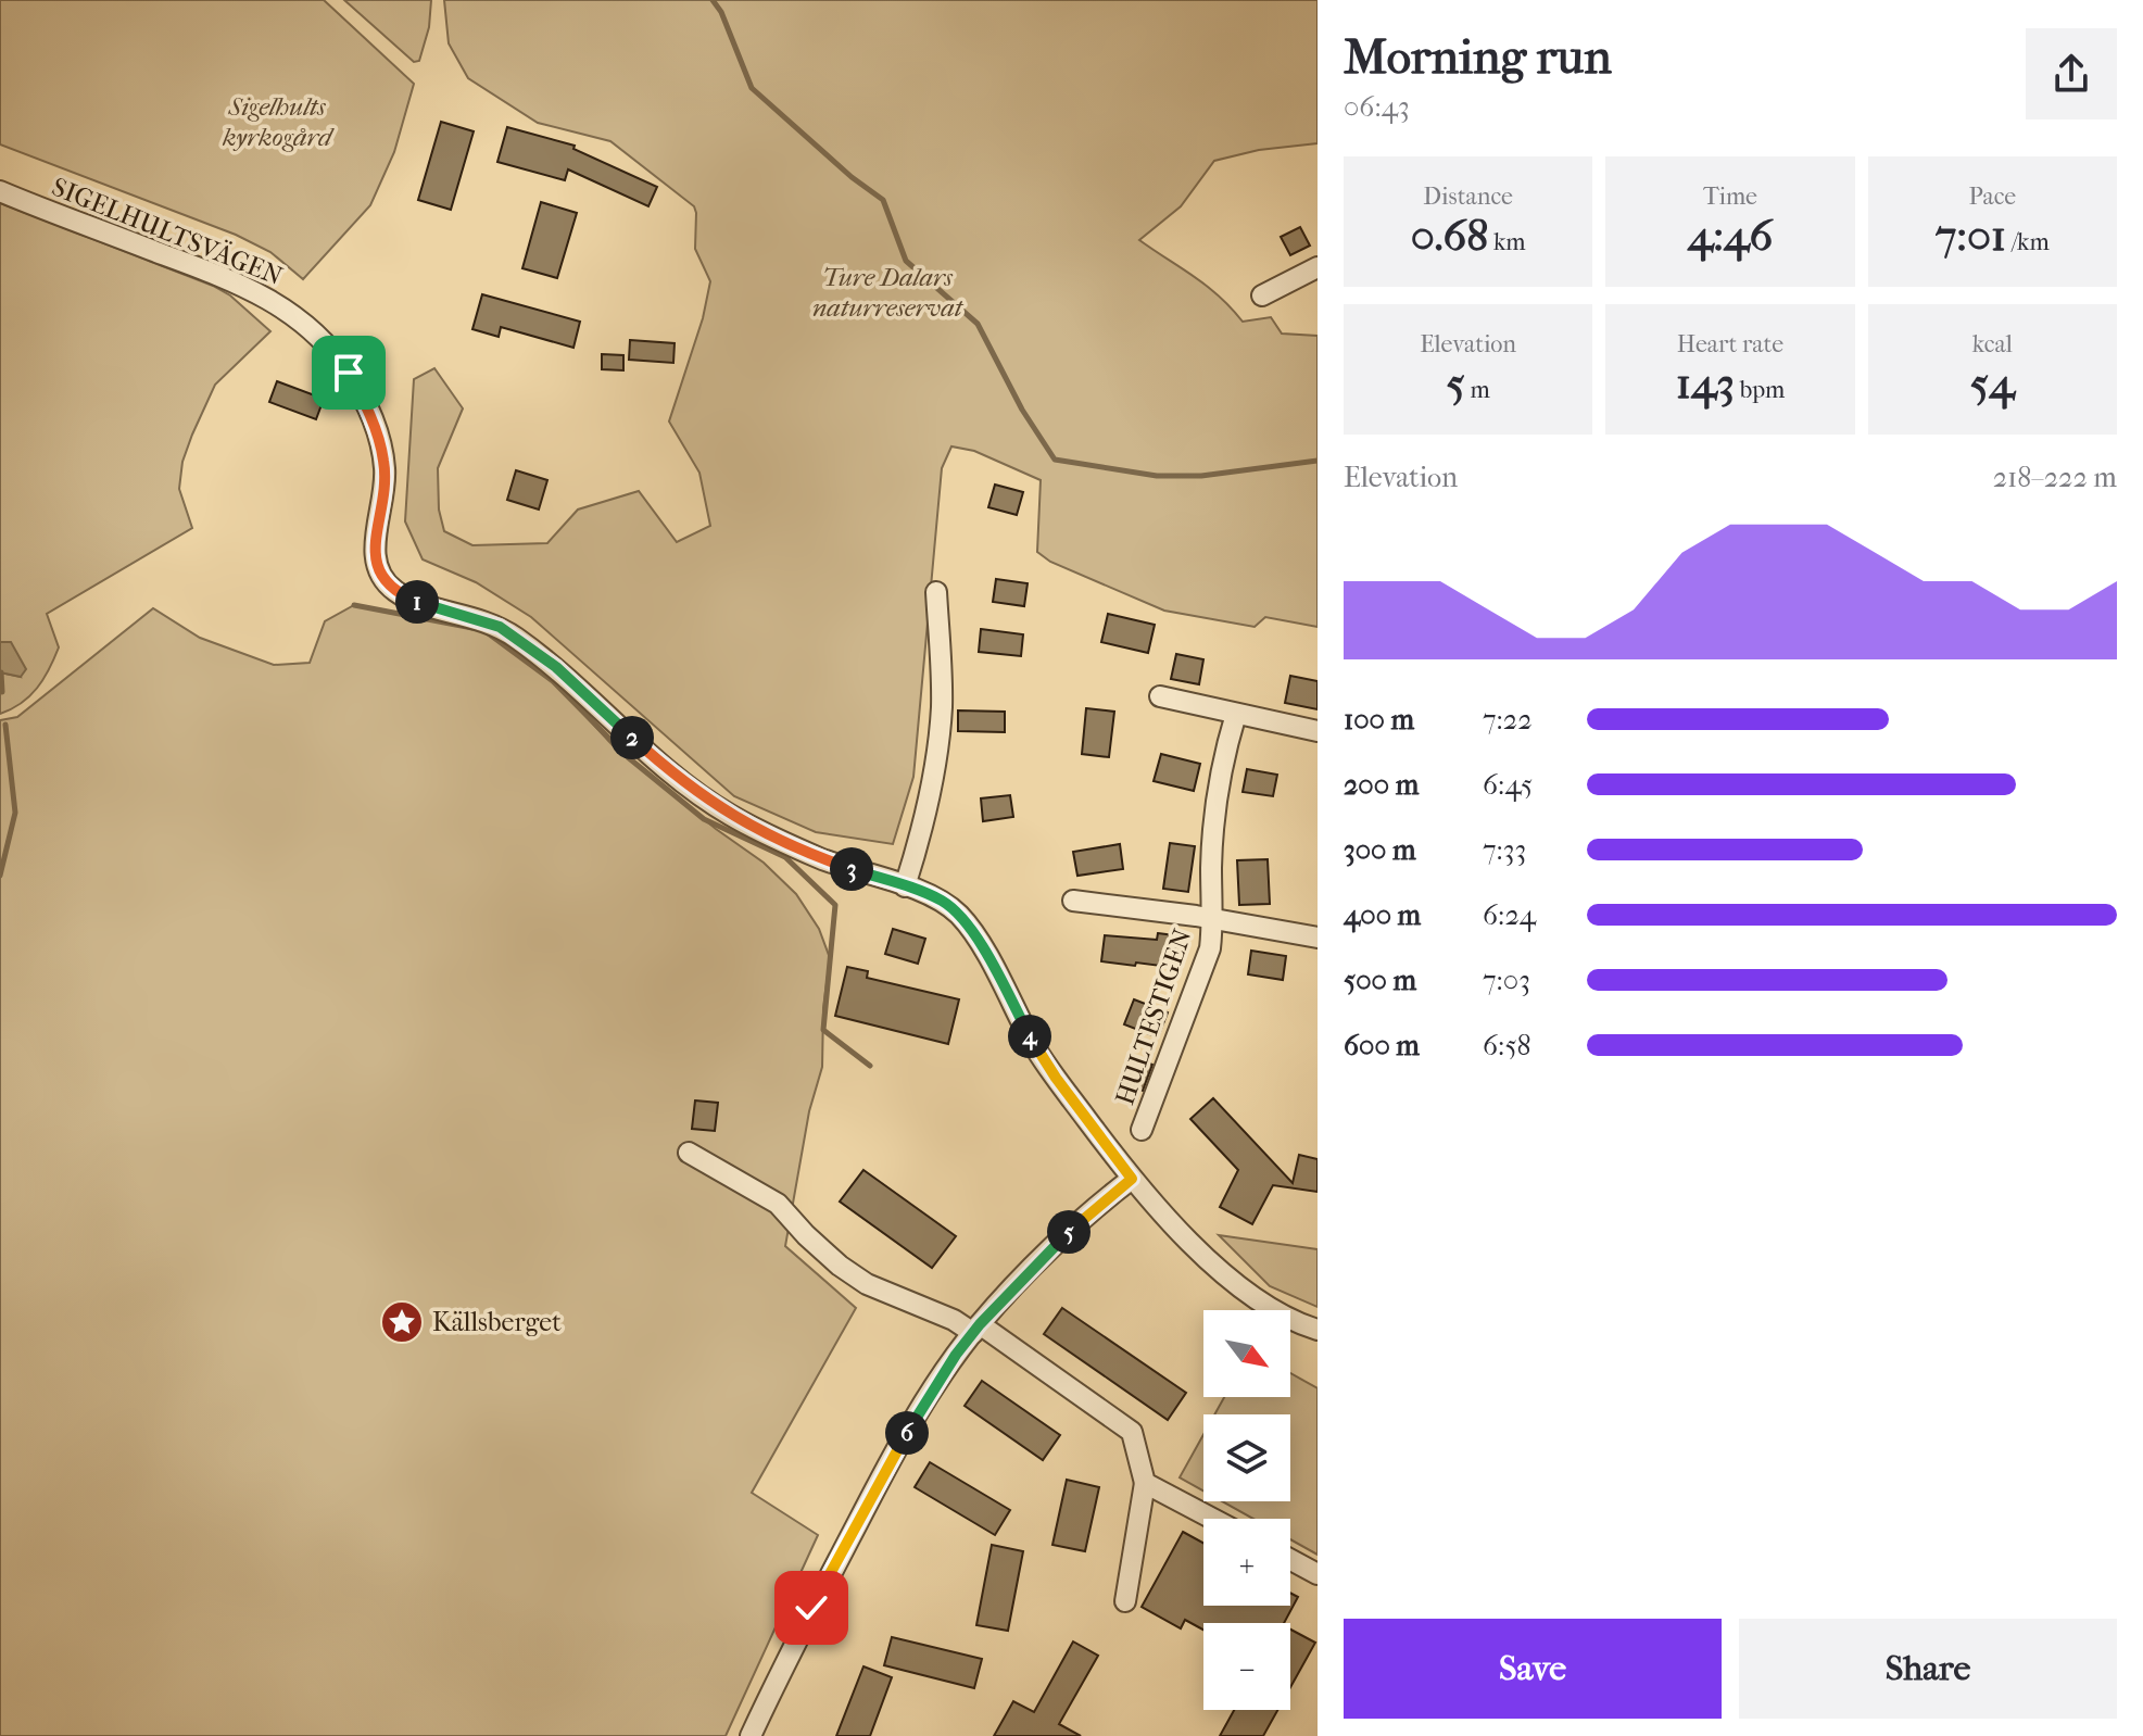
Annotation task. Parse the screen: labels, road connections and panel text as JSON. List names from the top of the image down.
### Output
{
  "streets": {
    "street": ["SIGELHULTSVÄGEN", "HULTESTIGEN"]
  },
  "parks": ["Sigelhults kyrkogård", "Ture Dalars naturreservat"],
  "places": {
    "place": ["Källsberget"]
  },
  "north": "bottom right",
  "page": {
    "heading": ["Morning run", "06:43"],
    "stats": [
      ["Distance", "0.68 km"],
      ["Time", "4:46"],
      ["Pace", "7:01 /km"],
      ["Elevation", "5 m"],
      ["Heart rate", "143 bpm"],
      ["kcal", "54"]
    ],
    "chart": ["Elevation", "218–222 m"],
    "pins": [
      "1",
      "2",
      "3",
      "4",
      "5",
      "6"
    ],
    "list": [
      {
        "name": "100 m",
        "note": "7:22"
      },
      {
        "name": "200 m",
        "note": "6:45"
      },
      {
        "name": "300 m",
        "note": "7:33"
      },
      {
        "name": "400 m",
        "note": "6:24"
      },
      {
        "name": "500 m",
        "note": "7:03"
      },
      {
        "name": "600 m",
        "note": "6:58"
      }
    ],
    "map_buttons": ["+", "−"],
    "buttons": ["Save", "Share"]
  }
}
